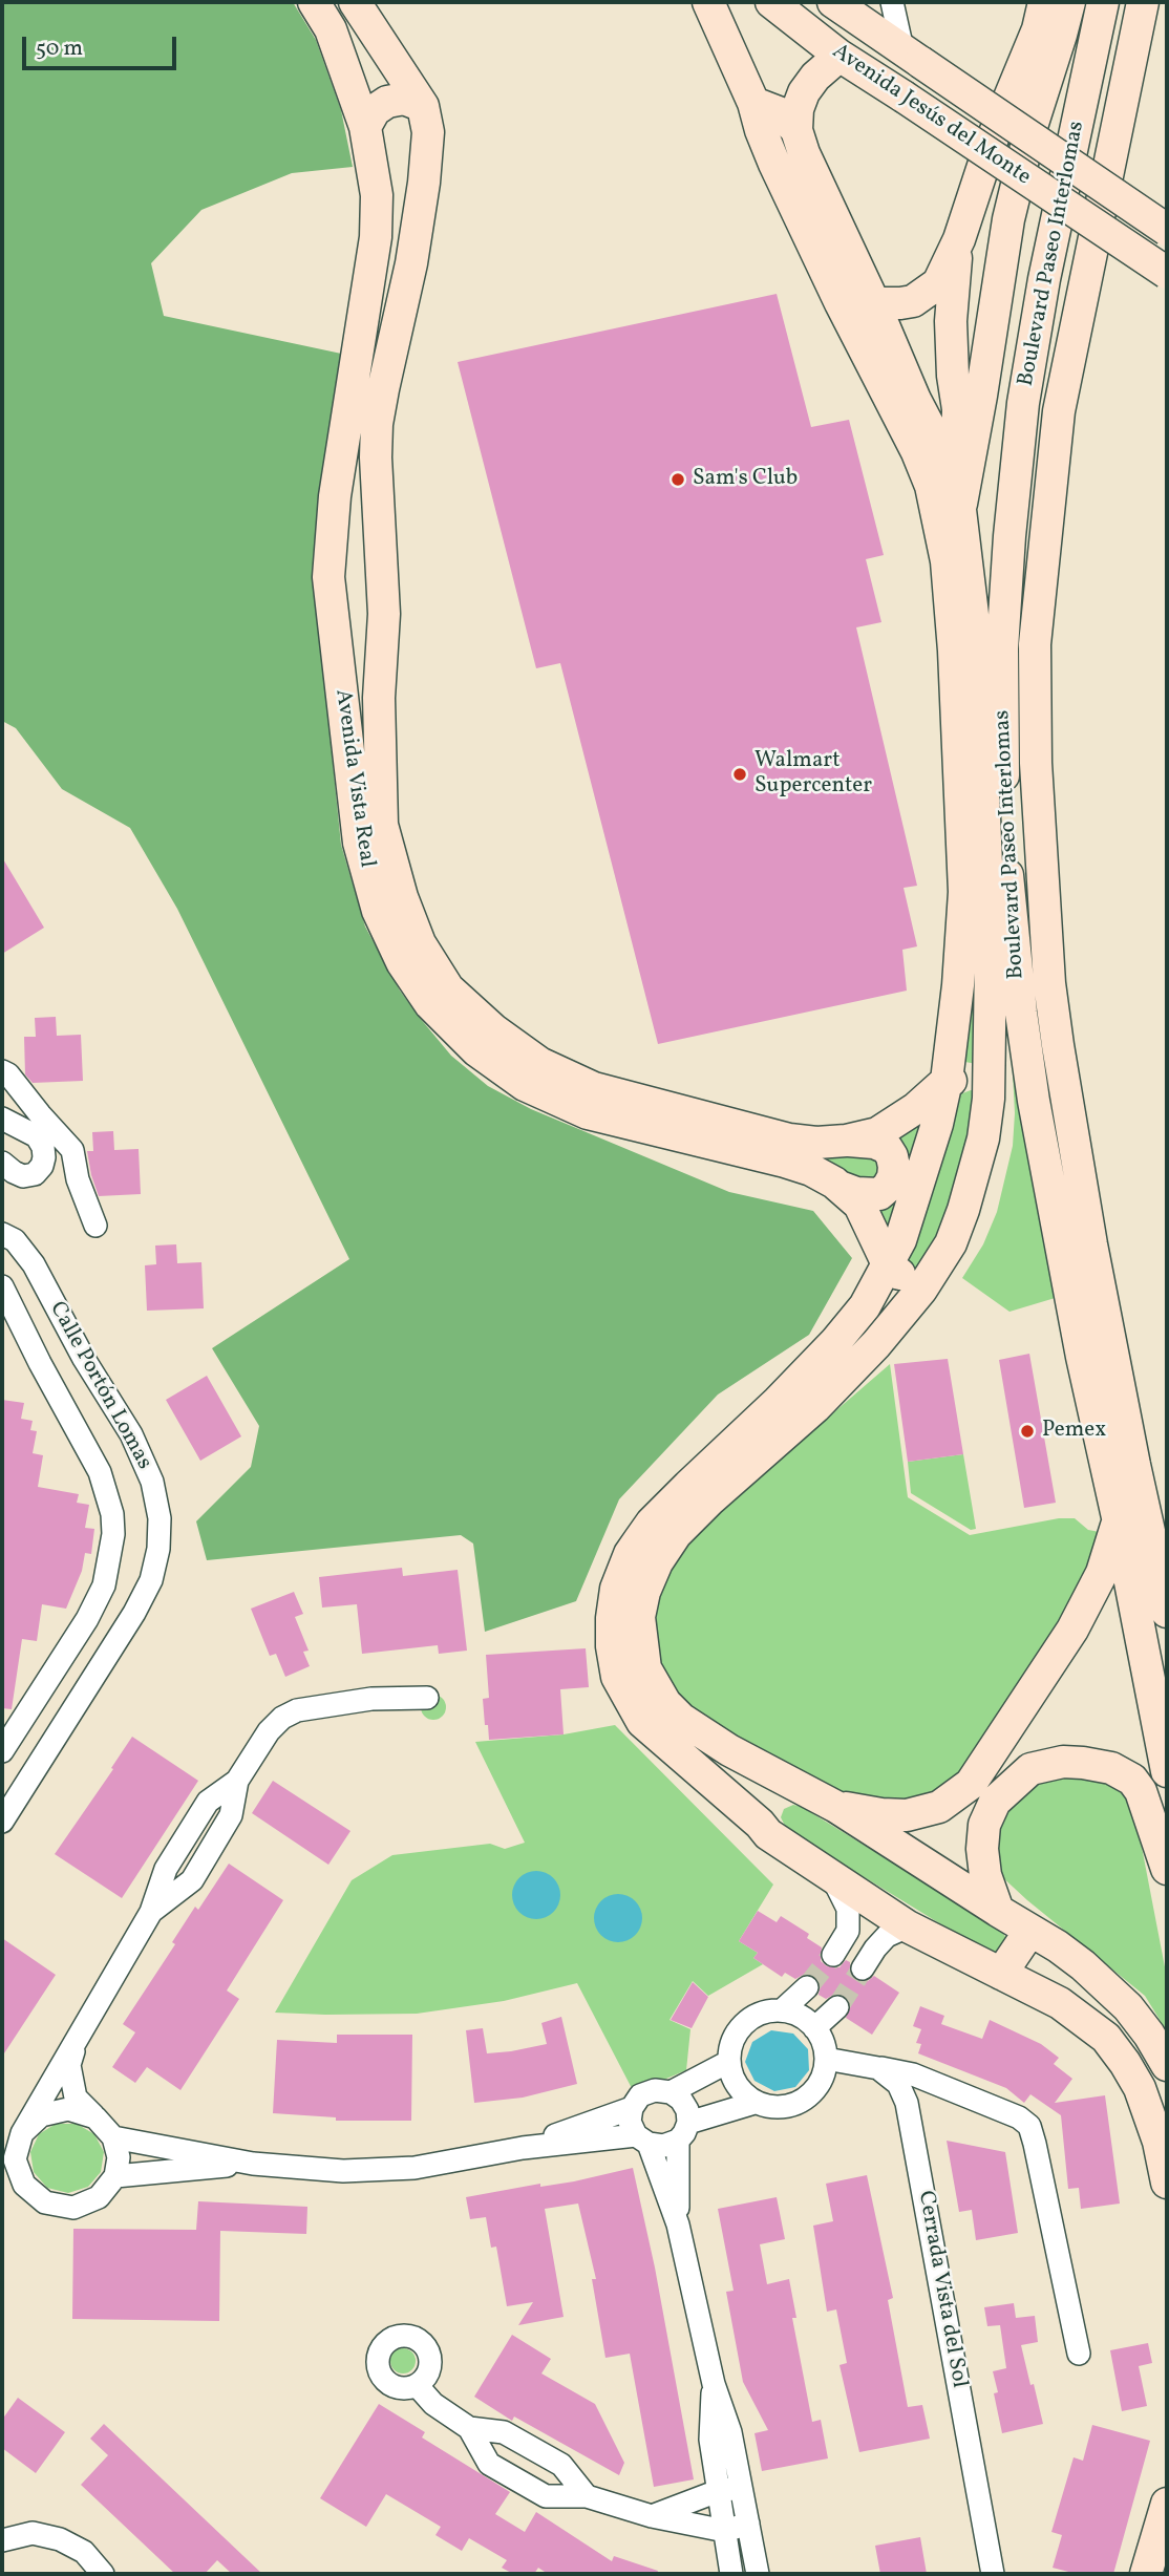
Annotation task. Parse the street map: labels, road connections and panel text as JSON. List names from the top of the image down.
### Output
{
  "streets": {
    "main road": ["Avenida Jesús del Monte", "Boulevard Paseo Interlomas", "Avenida Vista Real"],
    "street": ["Calle Portón Lomas", "Cerrada Vista del Sol"]
  },
  "places": ["Sam's Club", "Walmart Supercenter", "Pemex"],
  "scale_bar": "50 m"
}
